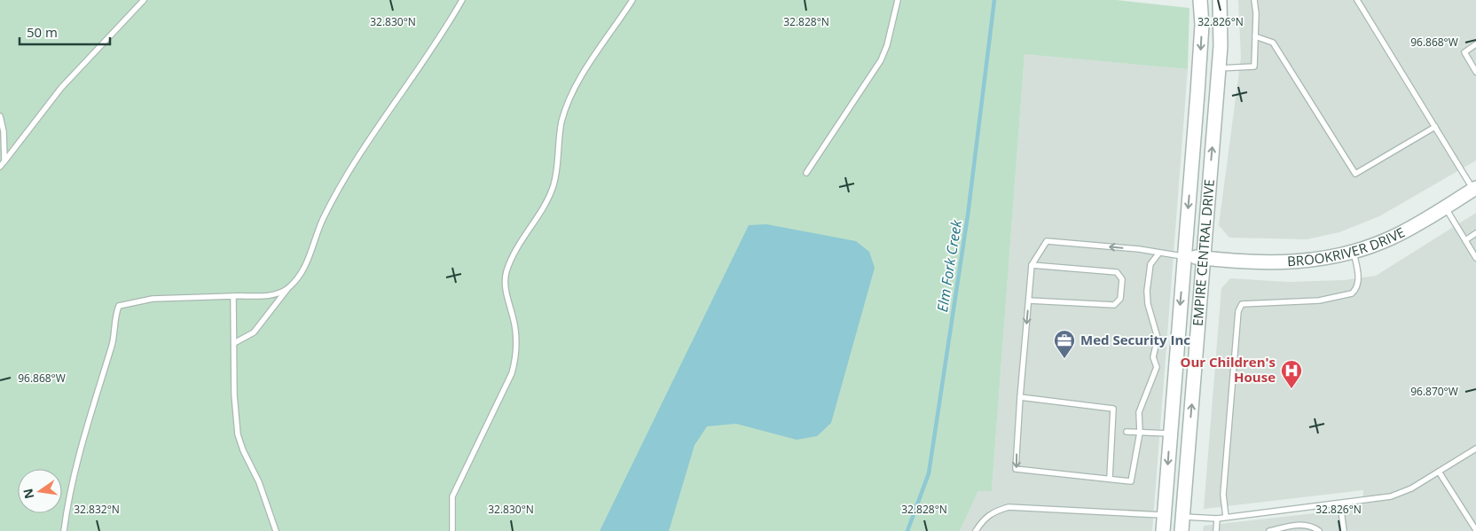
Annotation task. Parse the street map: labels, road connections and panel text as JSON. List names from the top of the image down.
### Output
{
  "streets": {
    "street": ["BROOKRIVER DRIVE", "EMPIRE CENTRAL DRIVE"]
  },
  "crossings": [
    ["BROOKRIVER DRIVE", "EMPIRE CENTRAL DRIVE"]
  ],
  "water": ["Elm Fork Creek"],
  "places": {
    "office": ["Med Security Inc"],
    "hospital": ["Our Children's House"]
  },
  "scale_bar": "50 m",
  "north": "left",
  "coordinates": [
    "32.830°N",
    "32.828°N",
    "32.826°N",
    "96.868°W",
    "96.870°W",
    "32.832°N"
  ]
}
